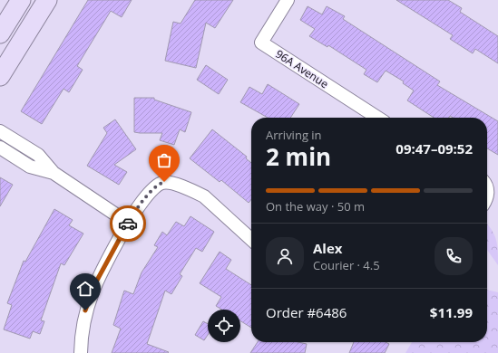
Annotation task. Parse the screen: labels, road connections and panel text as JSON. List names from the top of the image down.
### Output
{
  "streets": {
    "street": ["96A Avenue"]
  },
  "page": {
    "heading": ["2 min", "Arriving in", "09:47–09:52"],
    "panel": [
      "Alex",
      "Courier · 4.5",
      "Order #6486",
      "$11.99"
    ],
    "bar": "On the way · 50 m"
  }
}
